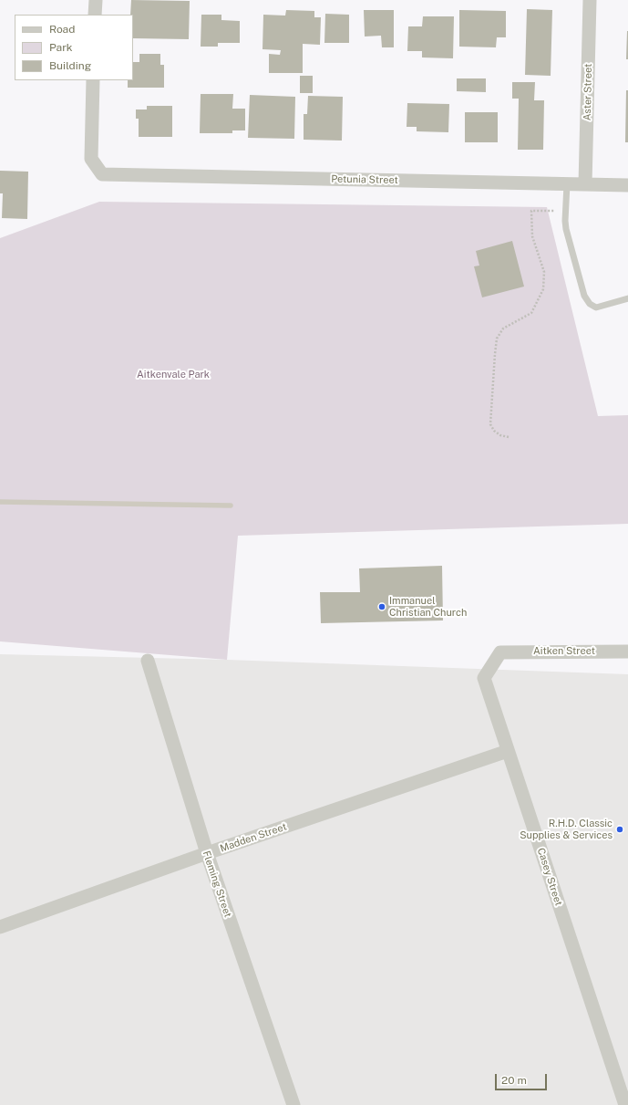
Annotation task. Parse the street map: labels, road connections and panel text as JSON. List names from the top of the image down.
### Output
{
  "streets": {
    "street": [
      "Aster Street",
      "Petunia Street",
      "Aitken Street",
      "Madden Street",
      "Casey Street",
      "Fleming Street"
    ]
  },
  "crossings": [
    ["Aster Street", "Petunia Street"],
    ["Aitken Street", "Casey Street"],
    ["Madden Street", "Casey Street"],
    ["Madden Street", "Fleming Street"]
  ],
  "parks": ["Aitkenvale Park"],
  "places": ["Immanuel Christian Church", "R.H.D. Classic Supplies & Services"],
  "legend": ["Road", "Park", "Building"],
  "scale_bar": "20 m"
}
